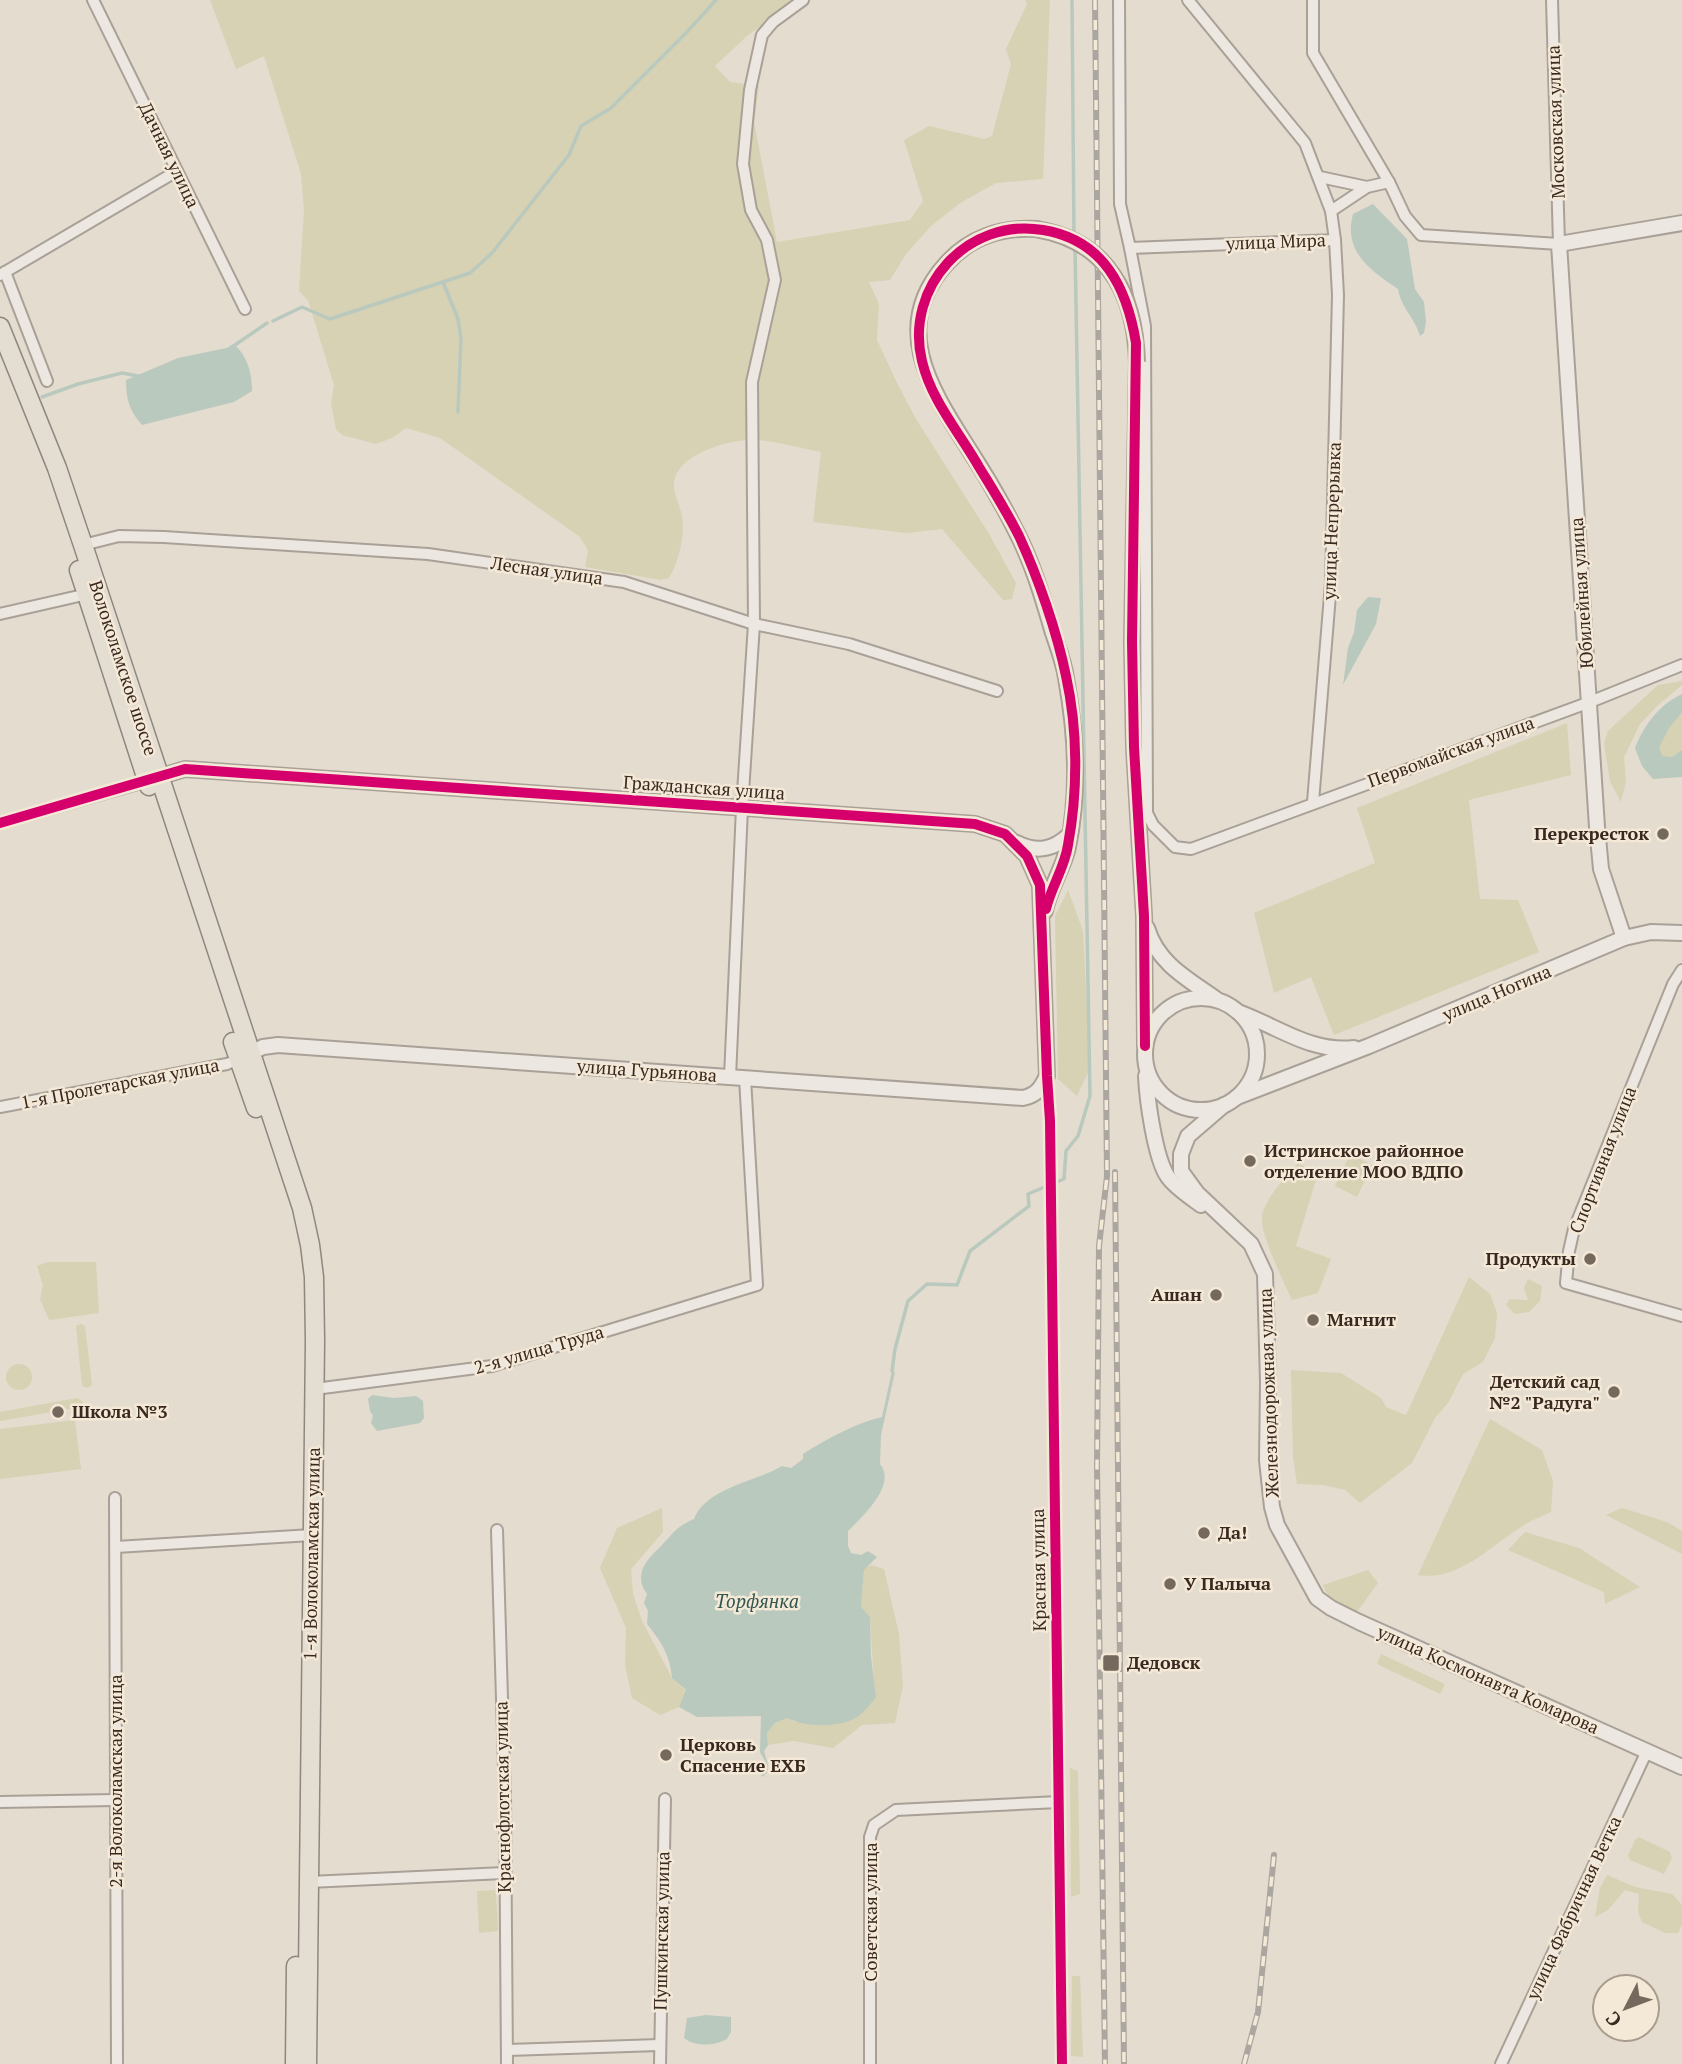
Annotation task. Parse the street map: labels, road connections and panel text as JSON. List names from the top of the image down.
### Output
{
  "streets": {
    "main road": ["Волоколамское шоссе", "1-я Волоколамская улица"],
    "street": [
      "Московская улица",
      "Дачная улица",
      "улица Мира",
      "улица Непрерывка",
      "Лесная улица",
      "Юбилейная улица",
      "Первомайская улица",
      "Гражданская улица",
      "улица Ногина",
      "улица Гурьянова",
      "1-я Пролетарская улица",
      "Спортивная улица",
      "2-я улица Труда",
      "Железнодорожная улица",
      "Красная улица",
      "улица Космонавта Комарова",
      "2-я Волоколамская улица",
      "Краснофлотская улица",
      "улица Фабричная Ветка",
      "Советская улица",
      "Пушкинская улица"
    ]
  },
  "crossings": [
    ["Московская улица", "Юбилейная улица"],
    ["улица Мира", "улица Непрерывка"],
    ["улица Мира", "Первомайская улица"],
    ["улица Непрерывка", "Первомайская улица"],
    ["Лесная улица", "Волоколамское шоссе"],
    ["Юбилейная улица", "Первомайская улица"],
    ["Юбилейная улица", "улица Ногина"],
    ["Волоколамское шоссе", "Гражданская улица"],
    ["Волоколамское шоссе", "улица Гурьянова"],
    ["Волоколамское шоссе", "1-я Пролетарская улица"],
    ["Волоколамское шоссе", "1-я Волоколамская улица"],
    ["Гражданская улица", "улица Гурьянова"],
    ["Гражданская улица", "Красная улица"],
    ["улица Ногина", "Железнодорожная улица"],
    ["улица Гурьянова", "1-я Пролетарская улица"],
    ["улица Гурьянова", "2-я улица Труда"],
    ["улица Гурьянова", "1-я Волоколамская улица"],
    ["улица Гурьянова", "Красная улица"],
    ["1-я Пролетарская улица", "1-я Волоколамская улица"],
    ["2-я улица Труда", "1-я Волоколамская улица"],
    ["Железнодорожная улица", "улица Космонавта Комарова"],
    ["Красная улица", "Советская улица"],
    ["улица Космонавта Комарова", "улица Фабричная Ветка"]
  ],
  "water": ["Торфянка"],
  "places": {
    "other": [
      "Перекресток",
      "Истринское районное отделение МОО ВДПО",
      "Продукты",
      "Ашан",
      "Магнит",
      "Детский сад №2 \"Радуга\"",
      "Школа №3",
      "Да!",
      "У Палыча",
      "Церковь Спасение ЕХБ"
    ],
    "transit": ["Дедовск"]
  },
  "north": "bottom left"
}
